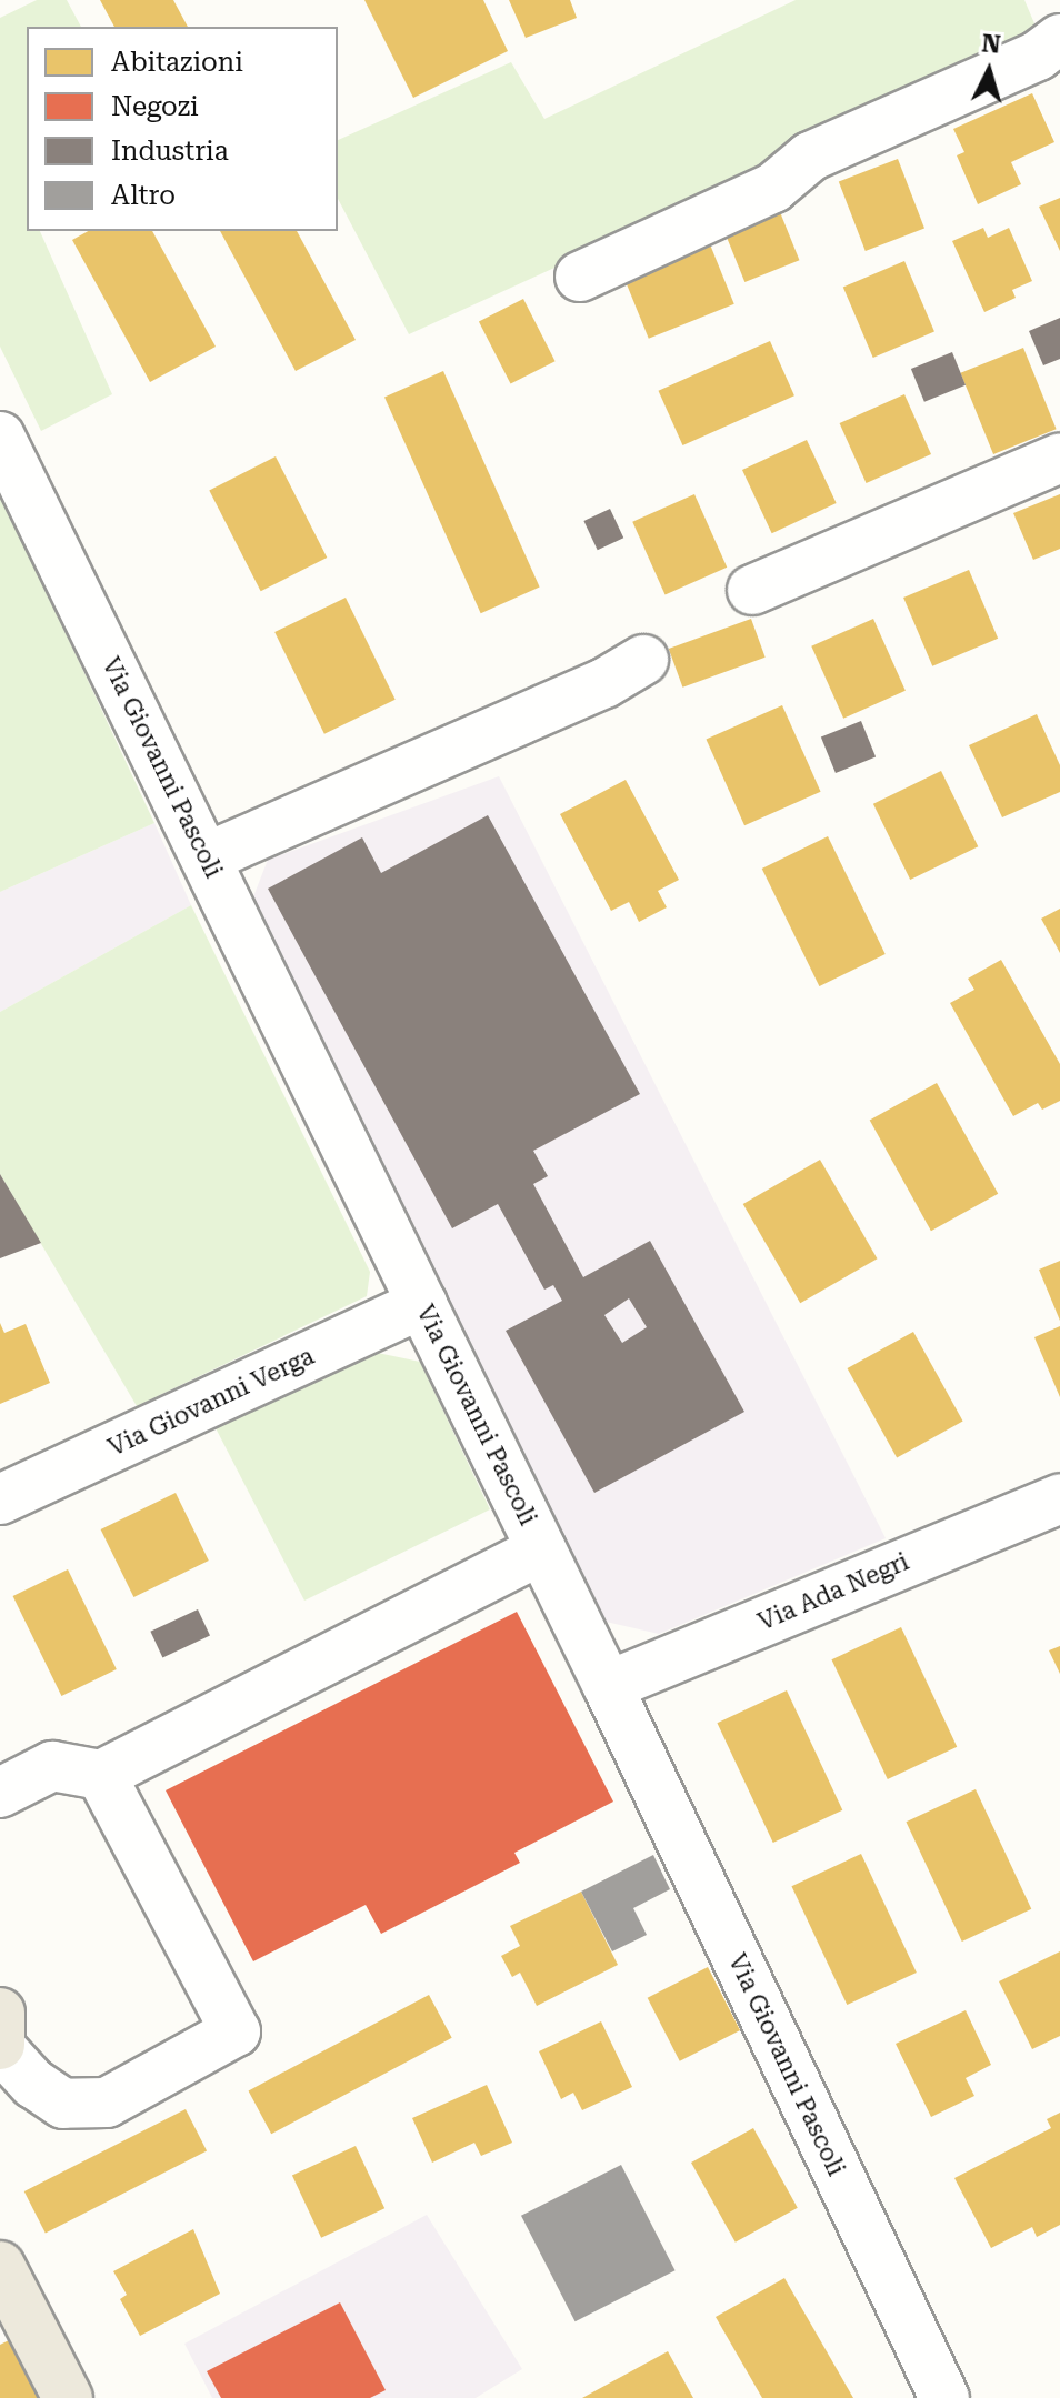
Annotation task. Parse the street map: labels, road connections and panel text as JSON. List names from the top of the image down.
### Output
{
  "streets": {
    "street": ["Via Giovanni Pascoli", "Via Giovanni Verga", "Via Ada Negri"]
  },
  "crossings": [
    ["Via Giovanni Pascoli", "Via Giovanni Verga"],
    ["Via Giovanni Pascoli", "Via Ada Negri"]
  ],
  "legend": [
    "Abitazioni",
    "Negozi",
    "Industria",
    "Altro"
  ],
  "north": "top"
}
